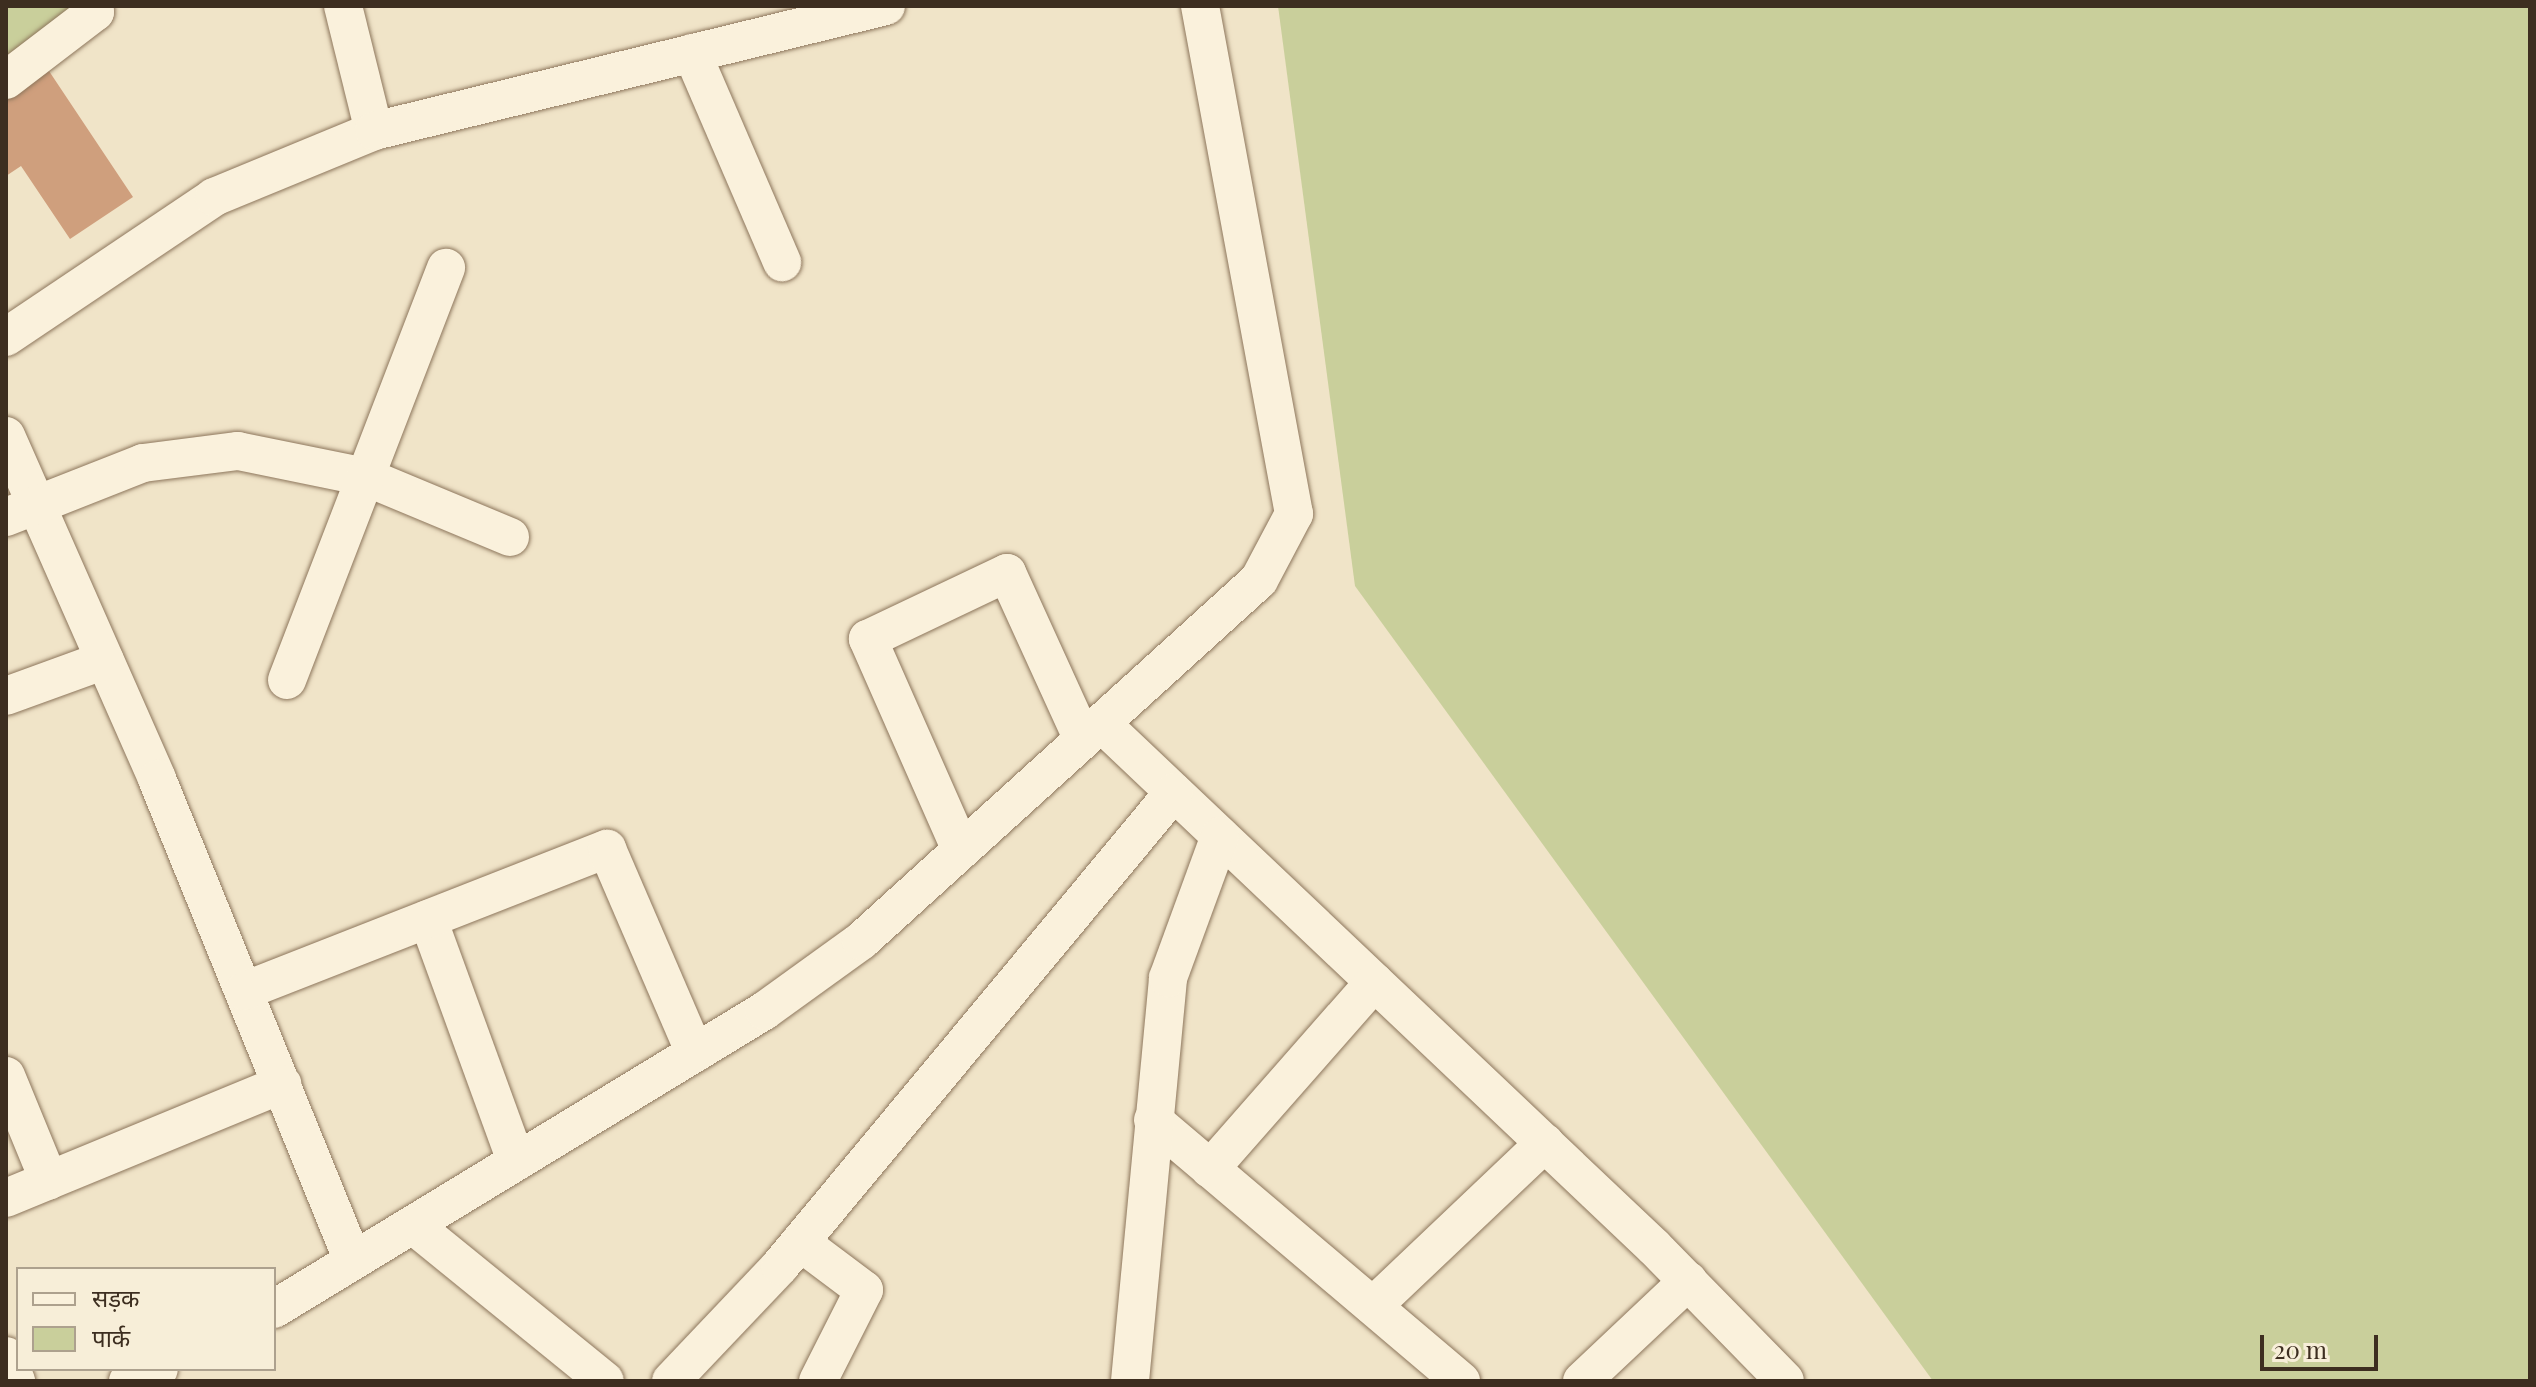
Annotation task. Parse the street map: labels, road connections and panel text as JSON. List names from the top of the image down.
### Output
{
  "legend": ["सड़क", "पार्क"],
  "scale_bar": "20 m"
}
